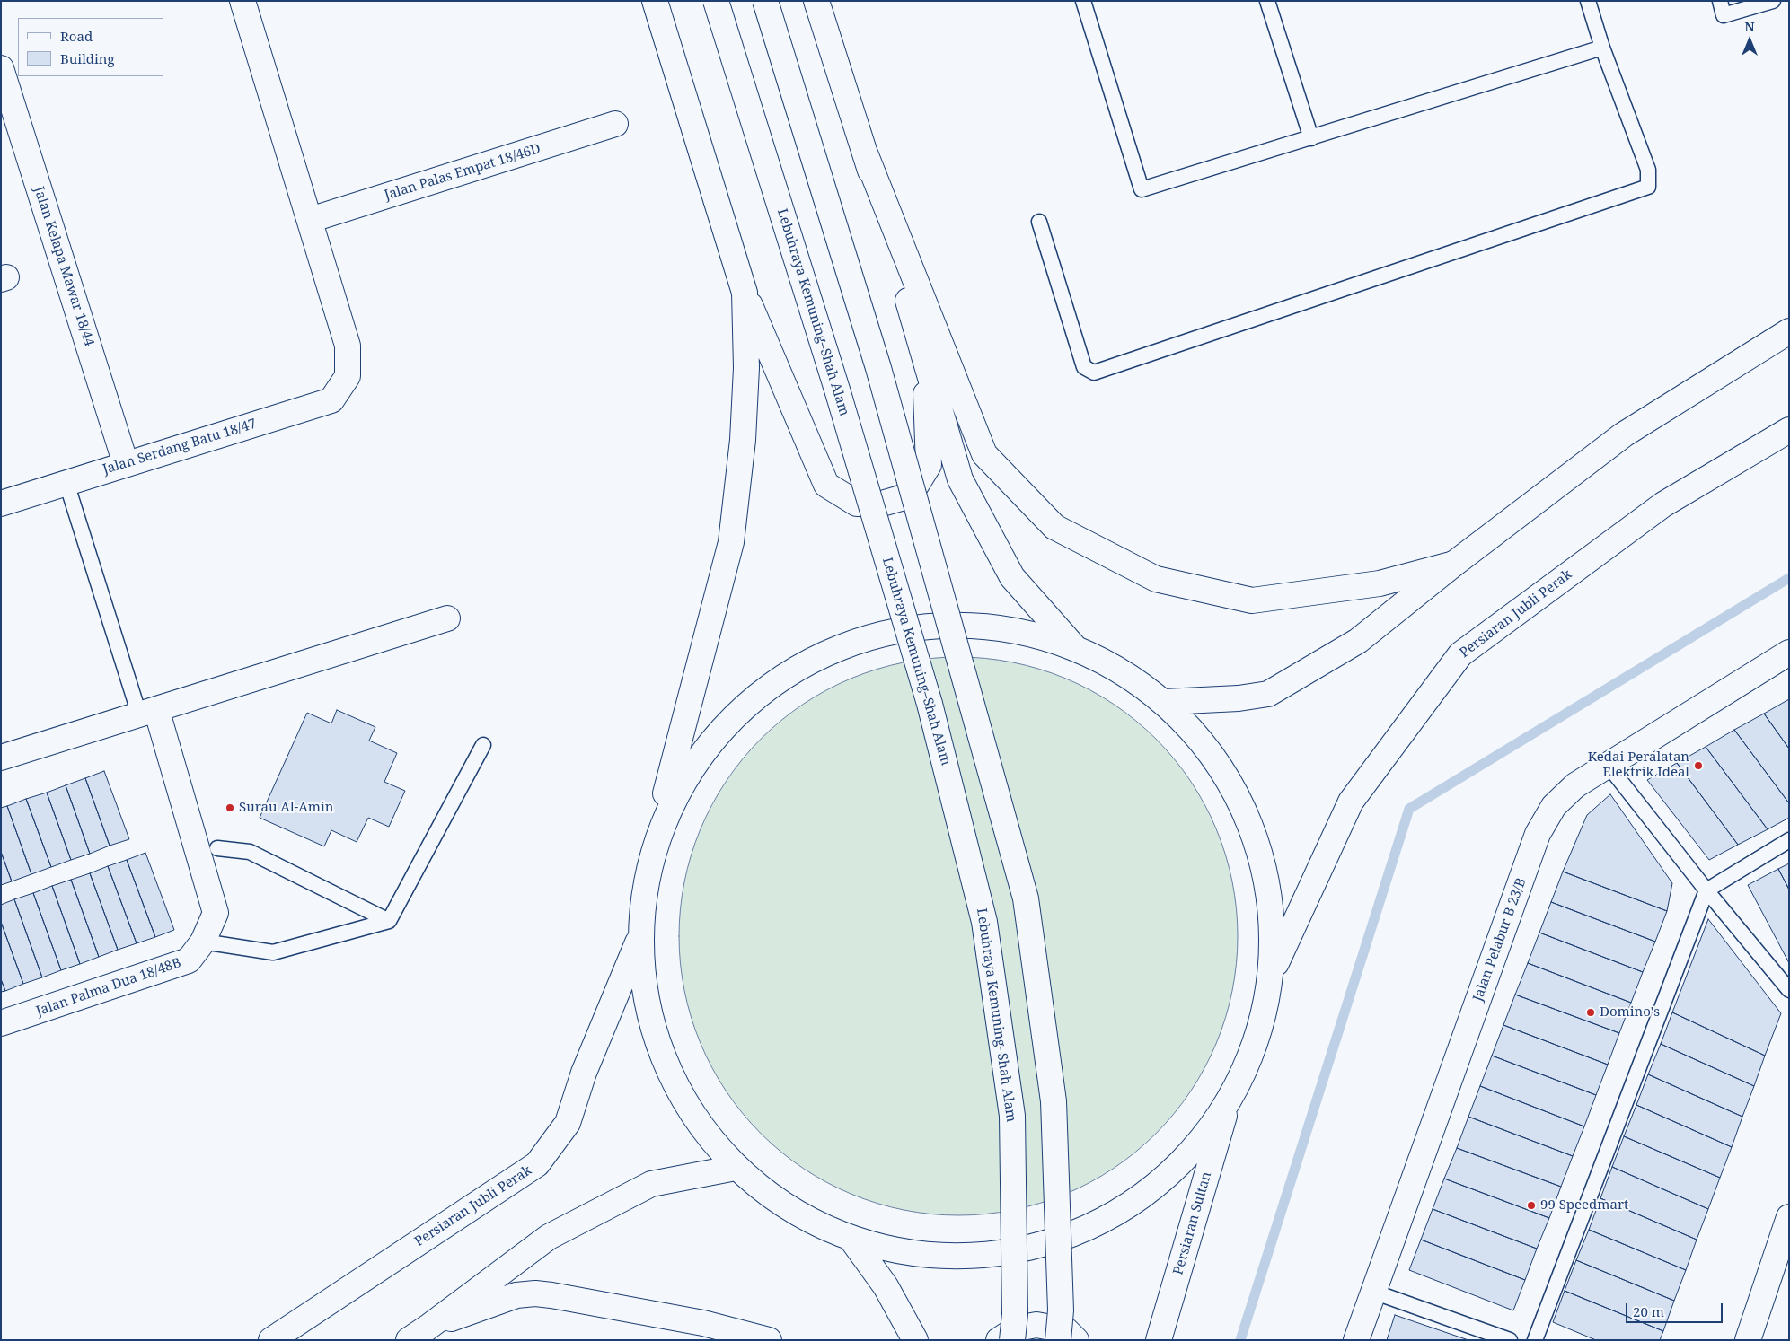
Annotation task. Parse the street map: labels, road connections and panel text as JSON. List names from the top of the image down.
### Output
{
  "streets": {
    "main road": [
      "Jalan Palas Empat 18/46D",
      "Jalan Kelapa Mawar 18/44",
      "Lebuhraya Kemuning–Shah Alam",
      "Jalan Serdang Batu 18/47",
      "Persiaran Jubli Perak",
      "Jalan Pelabur B 23/B",
      "Jalan Palma Dua 18/48B",
      "Persiaran Sultan"
    ]
  },
  "crossings": [
    ["Jalan Palas Empat 18/46D", "Jalan Serdang Batu 18/47"],
    ["Jalan Kelapa Mawar 18/44", "Jalan Serdang Batu 18/47"]
  ],
  "places": [
    "Kedai Peralatan Elektrik Ideal",
    "Surau Al-Amin",
    "Domino's",
    "99 Speedmart"
  ],
  "legend": ["Road", "Building"],
  "scale_bar": "20 m",
  "north": "top"
}
